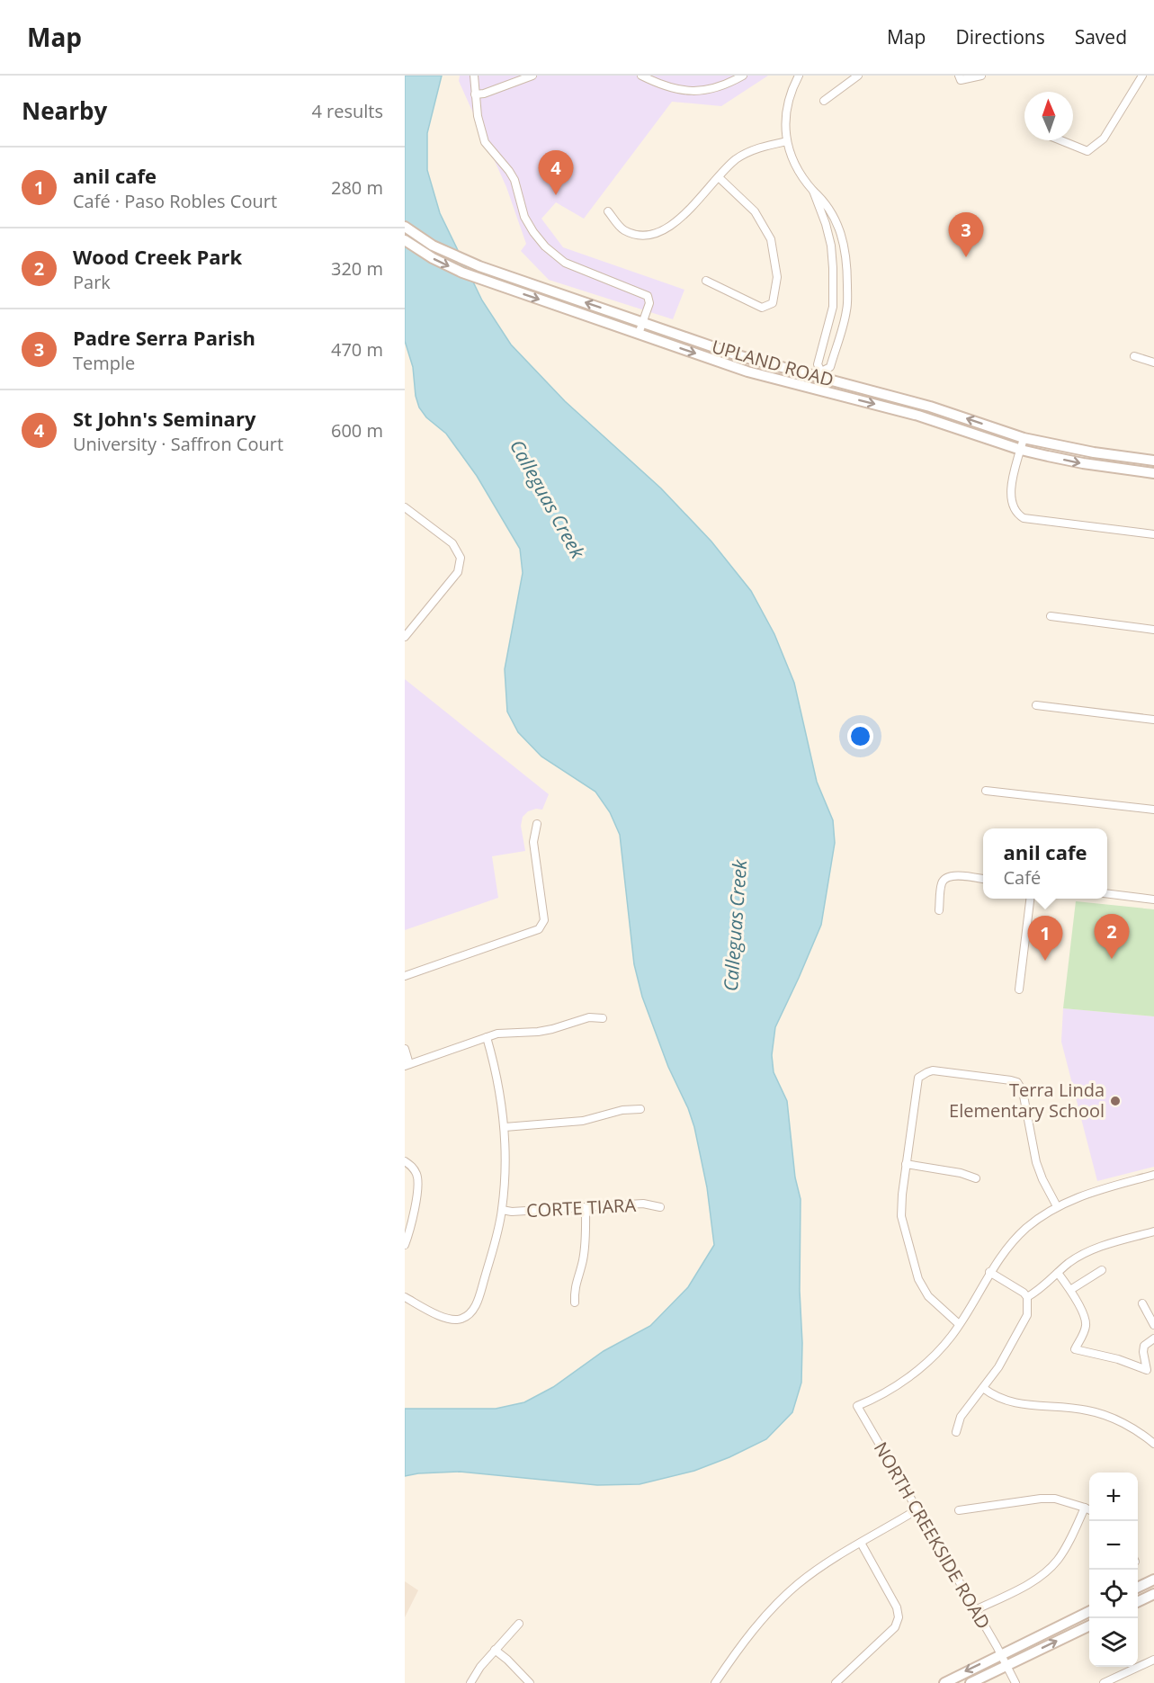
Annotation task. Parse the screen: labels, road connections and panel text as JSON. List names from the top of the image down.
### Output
{
  "streets": {
    "main road": ["UPLAND ROAD"],
    "street": ["CORTE TIARA", "NORTH CREEKSIDE ROAD"]
  },
  "water": ["Calleguas Creek"],
  "places": ["Terra Linda Elementary School"],
  "north": "top",
  "page": {
    "header": "Map",
    "nav": ["Map", "Directions", "Saved"],
    "heading": ["Nearby", "4 results"],
    "list": [
      {
        "mark": "1",
        "name": "anil cafe",
        "note": "Café · Paso Robles Court",
        "value": "280 m"
      },
      {
        "mark": "2",
        "name": "Wood Creek Park",
        "note": "Park",
        "value": "320 m"
      },
      {
        "mark": "3",
        "name": "Padre Serra Parish",
        "note": "Temple",
        "value": "470 m"
      },
      {
        "mark": "4",
        "name": "St John's Seminary",
        "note": "University · Saffron Court",
        "value": "600 m"
      }
    ],
    "pins": [
      "4",
      "3",
      "2",
      "1"
    ],
    "popup": ["anil cafe", "Café"],
    "map_buttons": ["+", "−"]
  }
}
